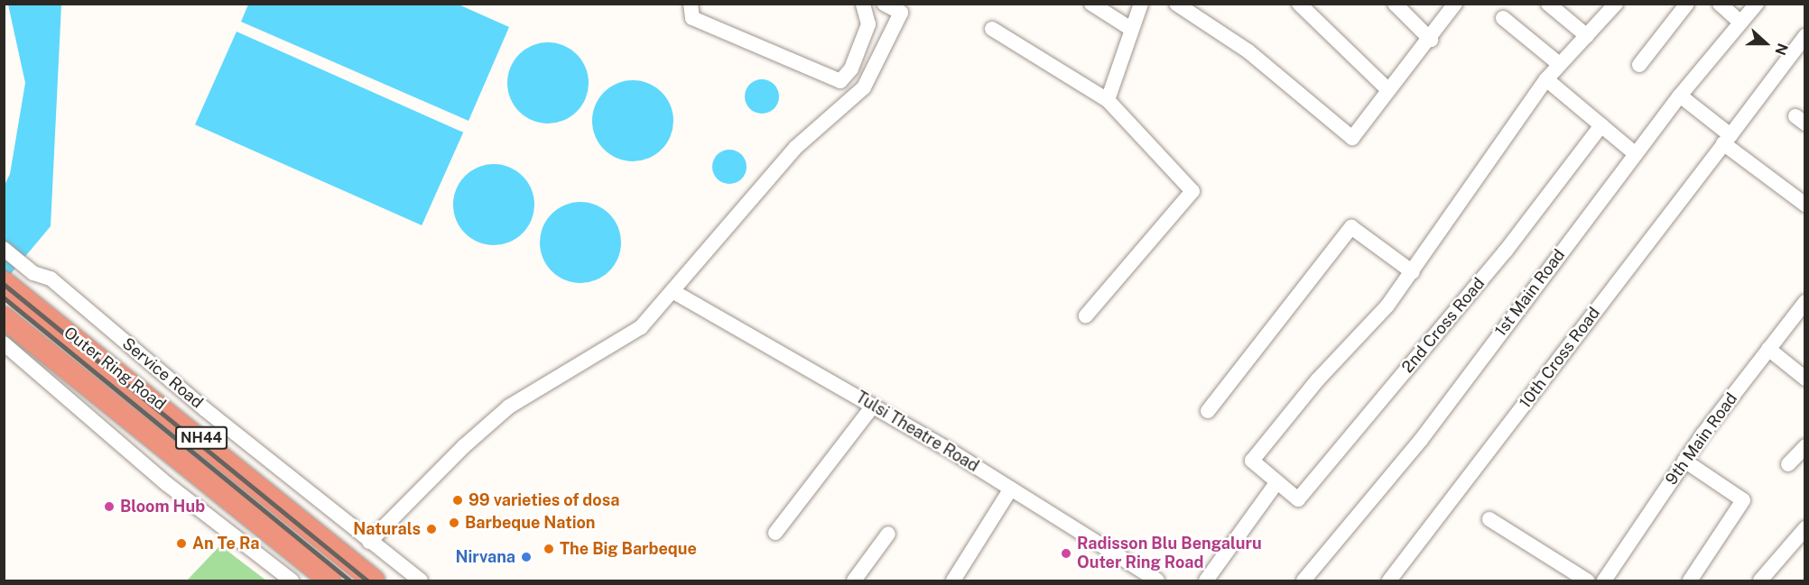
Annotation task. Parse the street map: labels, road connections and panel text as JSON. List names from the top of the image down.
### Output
{
  "streets": {
    "highway": ["Outer Ring Road", "NH44"],
    "street": [
      "1st Main Road",
      "2nd Cross Road",
      "10th Cross Road",
      "Service Road",
      "Tulsi Theatre Road",
      "9th Main Road"
    ]
  },
  "places": [
    "99 varieties of dosa",
    "Bloom Hub",
    "Barbeque Nation",
    "Naturals",
    "An Te Ra",
    "The Big Barbeque",
    "Radisson Blu Bengaluru Outer Ring Road",
    "Nirvana"
  ],
  "north": "right"
}
